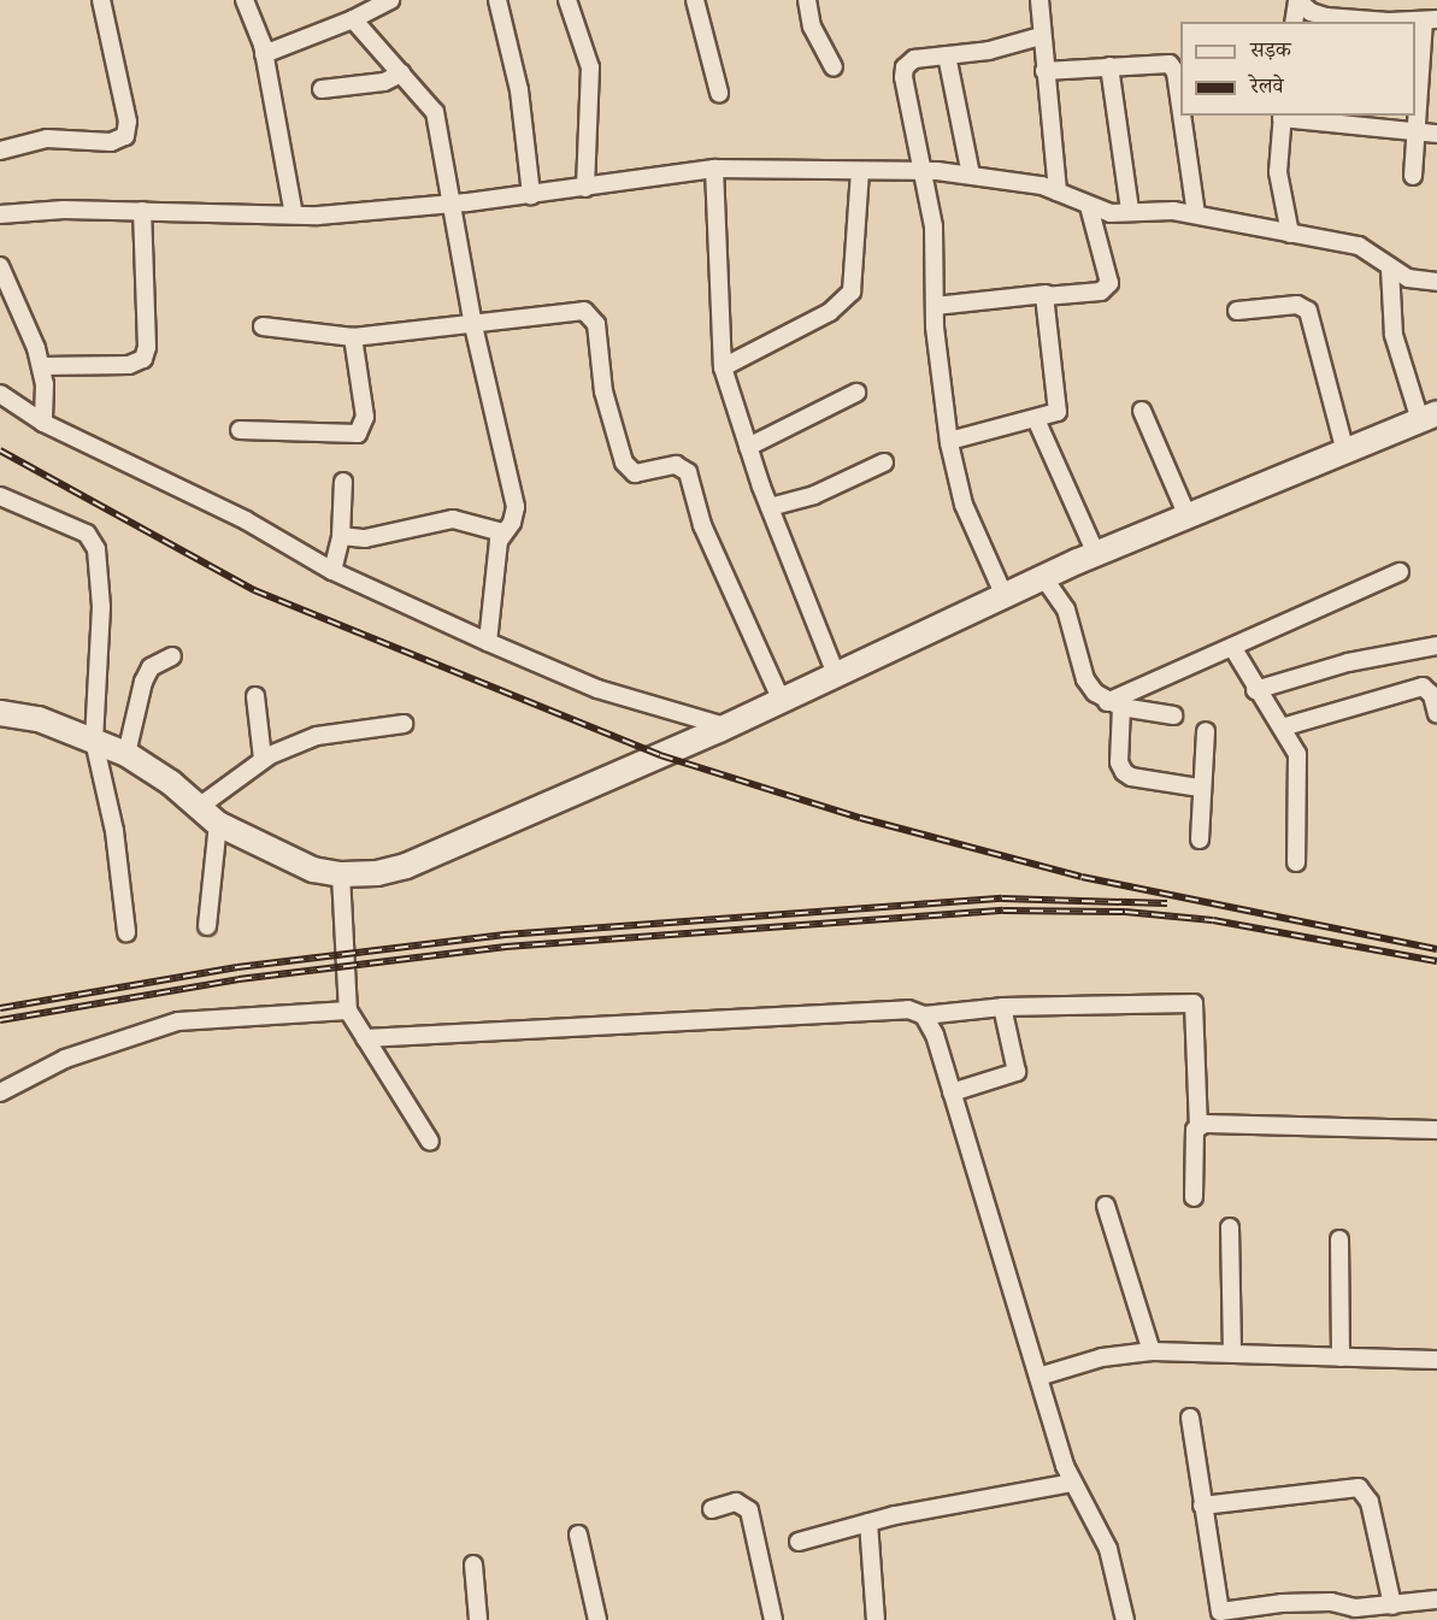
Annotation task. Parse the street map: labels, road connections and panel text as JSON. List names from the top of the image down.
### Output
{
  "legend": ["सड़क", "रेलवे"]
}
